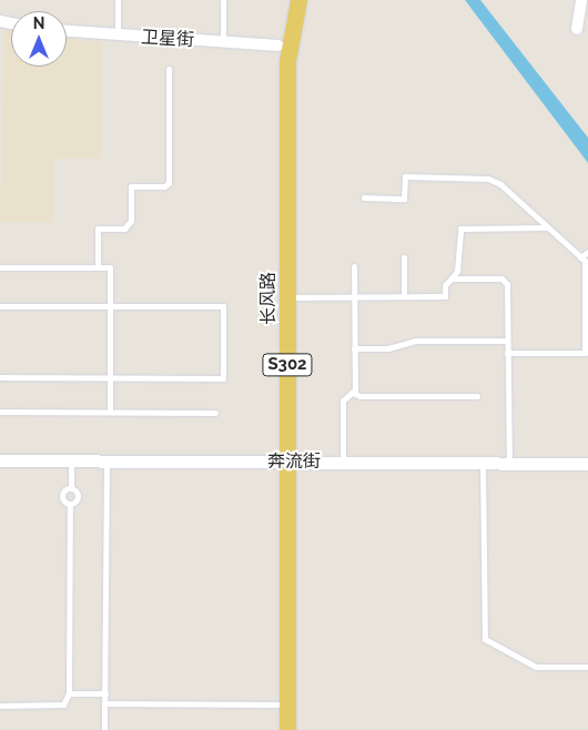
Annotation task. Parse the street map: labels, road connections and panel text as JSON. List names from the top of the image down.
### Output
{
  "streets": {
    "main road": ["长风路", "S302"],
    "street": ["卫星街", "奔流街"]
  },
  "crossings": [
    ["卫星街", "长风路"],
    ["长风路", "奔流街"]
  ],
  "north": "top"
}
